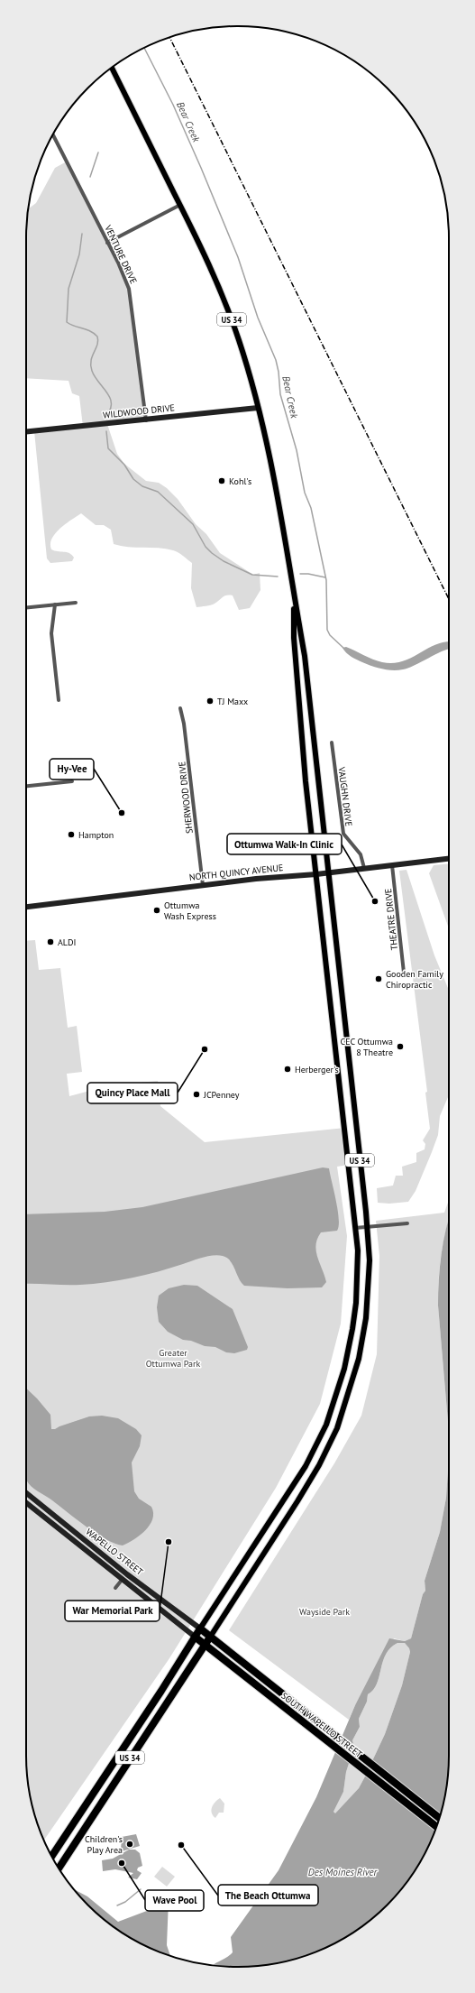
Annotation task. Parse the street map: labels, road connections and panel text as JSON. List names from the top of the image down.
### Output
{
  "streets": {
    "highway": ["US 34", "SOUTH WAPELLO STREET"],
    "main road": ["WILDWOOD DRIVE", "NORTH QUINCY AVENUE", "WAPELLO STREET"],
    "street": [
      "VENTURE DRIVE",
      "VAUGHN DRIVE",
      "SHERWOOD DRIVE",
      "THEATRE DRIVE"
    ]
  },
  "crossings": [
    ["VENTURE DRIVE", "WILDWOOD DRIVE"],
    ["US 34", "WILDWOOD DRIVE"],
    ["US 34", "NORTH QUINCY AVENUE"],
    ["US 34", "WAPELLO STREET"],
    ["US 34", "SOUTH WAPELLO STREET"],
    ["VAUGHN DRIVE", "NORTH QUINCY AVENUE"],
    ["SHERWOOD DRIVE", "NORTH QUINCY AVENUE"],
    ["NORTH QUINCY AVENUE", "THEATRE DRIVE"],
    ["WAPELLO STREET", "SOUTH WAPELLO STREET"]
  ],
  "water": ["Bear Creek", "Des Moines River"],
  "parks": ["Greater Ottumwa Park", "Wayside Park"],
  "places": [
    "Kohl's",
    "TJ Maxx",
    "Hy-Vee",
    "Hampton",
    "Ottumwa Walk-In Clinic",
    "Ottumwa Wash Express",
    "ALDI",
    "Gooden Family Chiropractic",
    "CEC Ottumwa 8 Theatre",
    "Quincy Place Mall",
    "Herberger's",
    "JCPenney",
    "War Memorial Park",
    "Children's Play Area",
    "The Beach Ottumwa",
    "Wave Pool"
  ]
}
